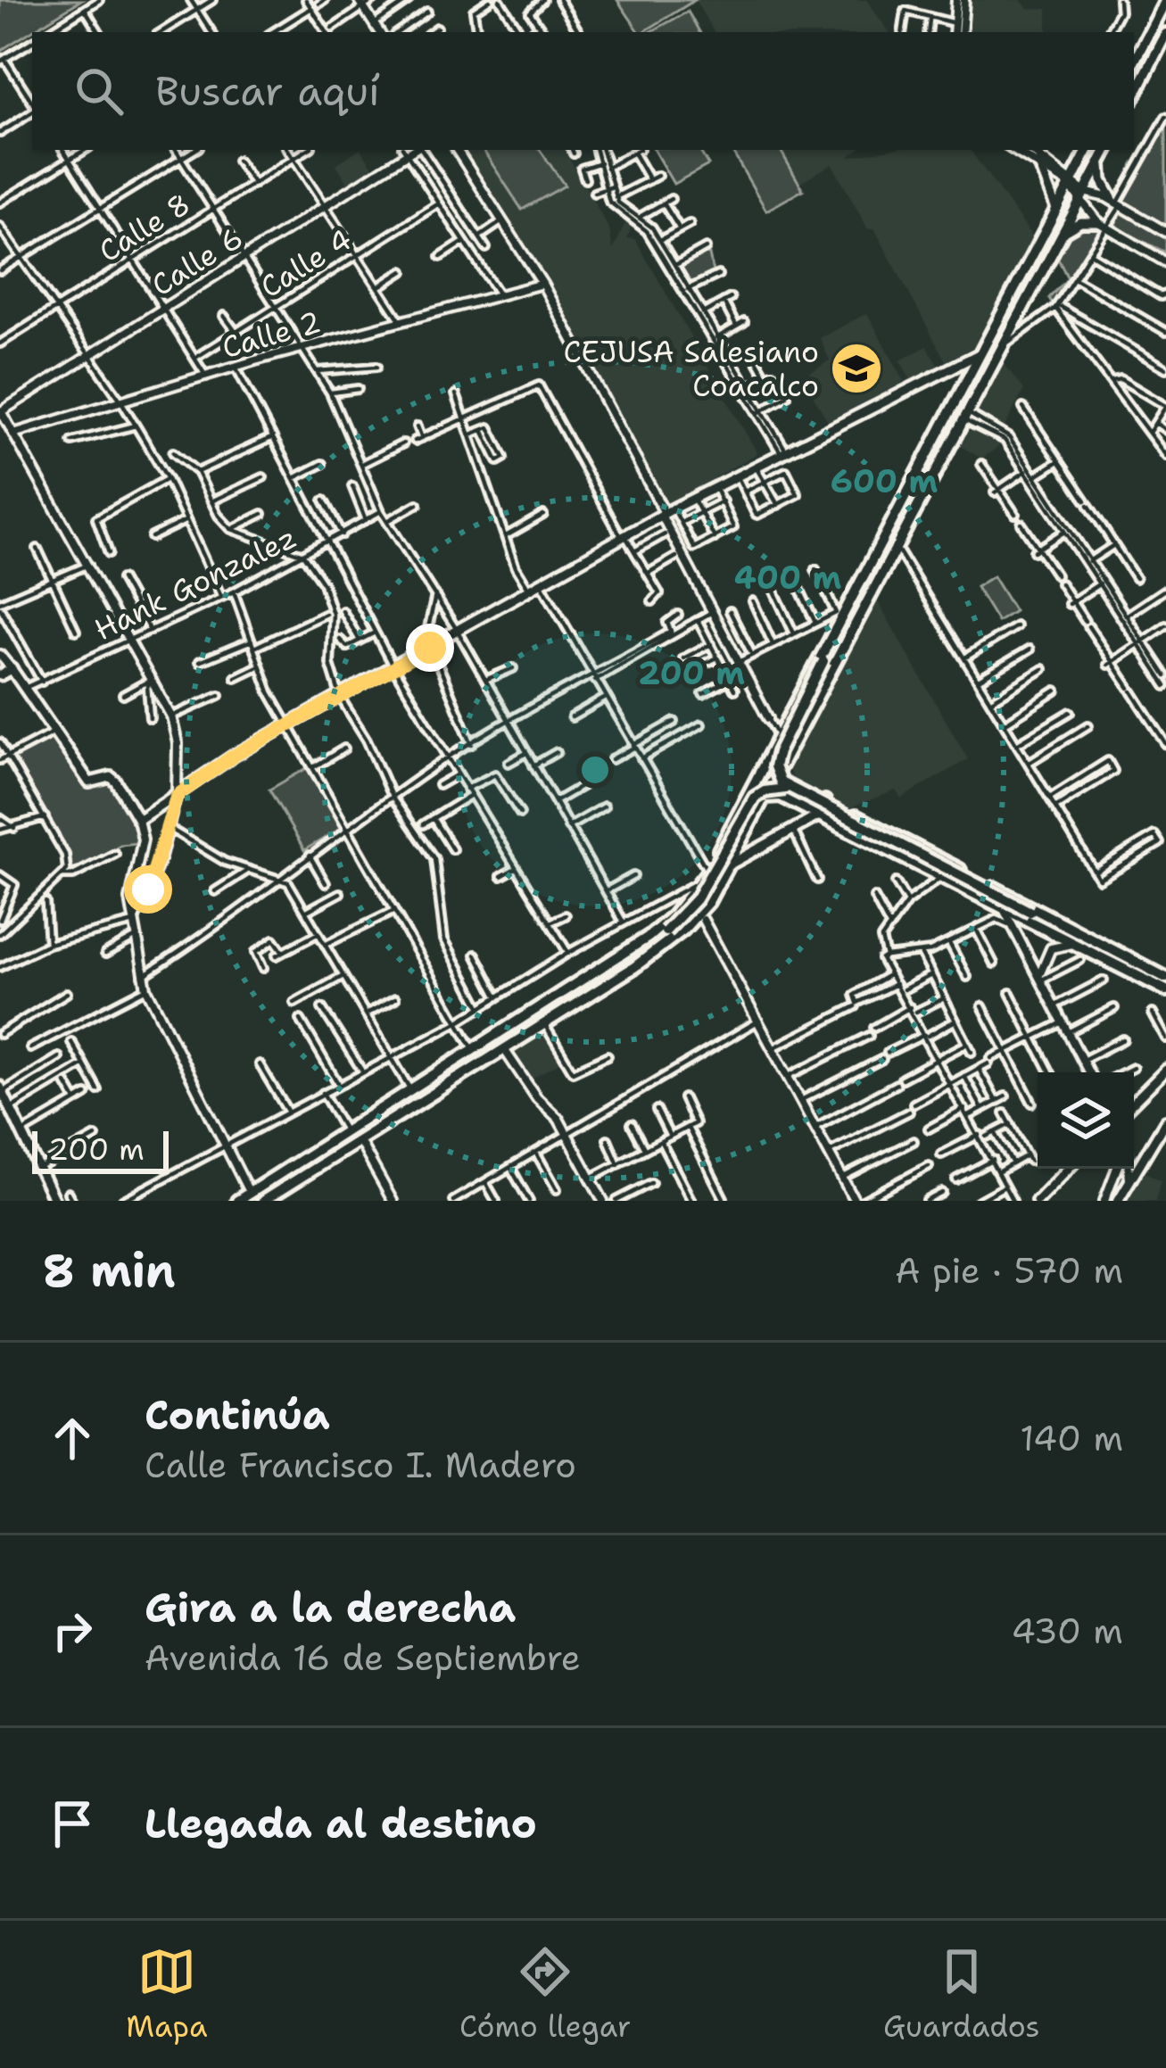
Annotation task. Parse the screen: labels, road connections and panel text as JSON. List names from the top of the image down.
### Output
{
  "streets": {
    "street": [
      "Calle 8",
      "Calle 6",
      "Calle 4",
      "Calle 2",
      "Hank Gonzalez"
    ]
  },
  "places": {
    "school or university": ["CEJUSA Salesiano Coacalco"]
  },
  "scale_bar": "200 m",
  "page": {
    "search": "Buscar aquí",
    "scale": "200 m",
    "heading": ["8 min", "A pie · 570 m"],
    "list": [
      ["Continúa", "Calle Francisco I. Madero", "140 m"],
      ["Gira a la derecha", "Avenida 16 de Septiembre", "430 m"],
      "Llegada al destino"
    ],
    "nav": ["Mapa", "Cómo llegar", "Guardados"]
  },
  "rings": ["600 m", "400 m", "200 m"]
}
